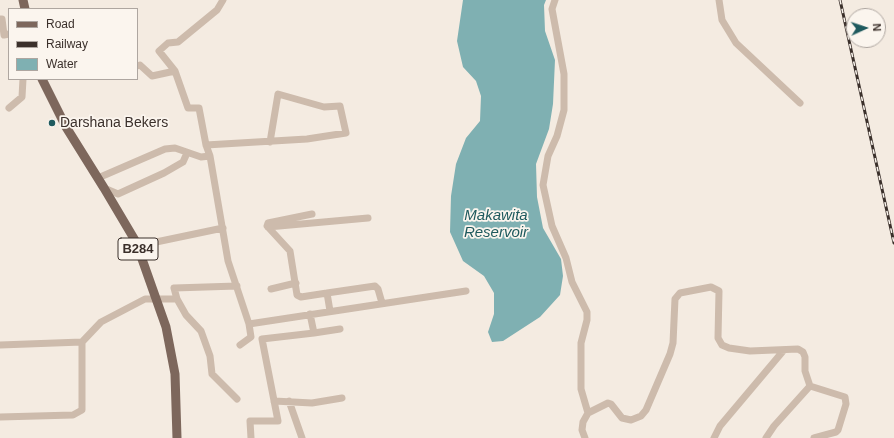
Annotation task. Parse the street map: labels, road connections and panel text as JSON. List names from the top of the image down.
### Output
{
  "streets": {
    "main road": ["B284"]
  },
  "water": ["Makawita Reservoir"],
  "places": ["Darshana Bekers"],
  "legend": ["Road", "Railway", "Water"],
  "north": "right"
}
